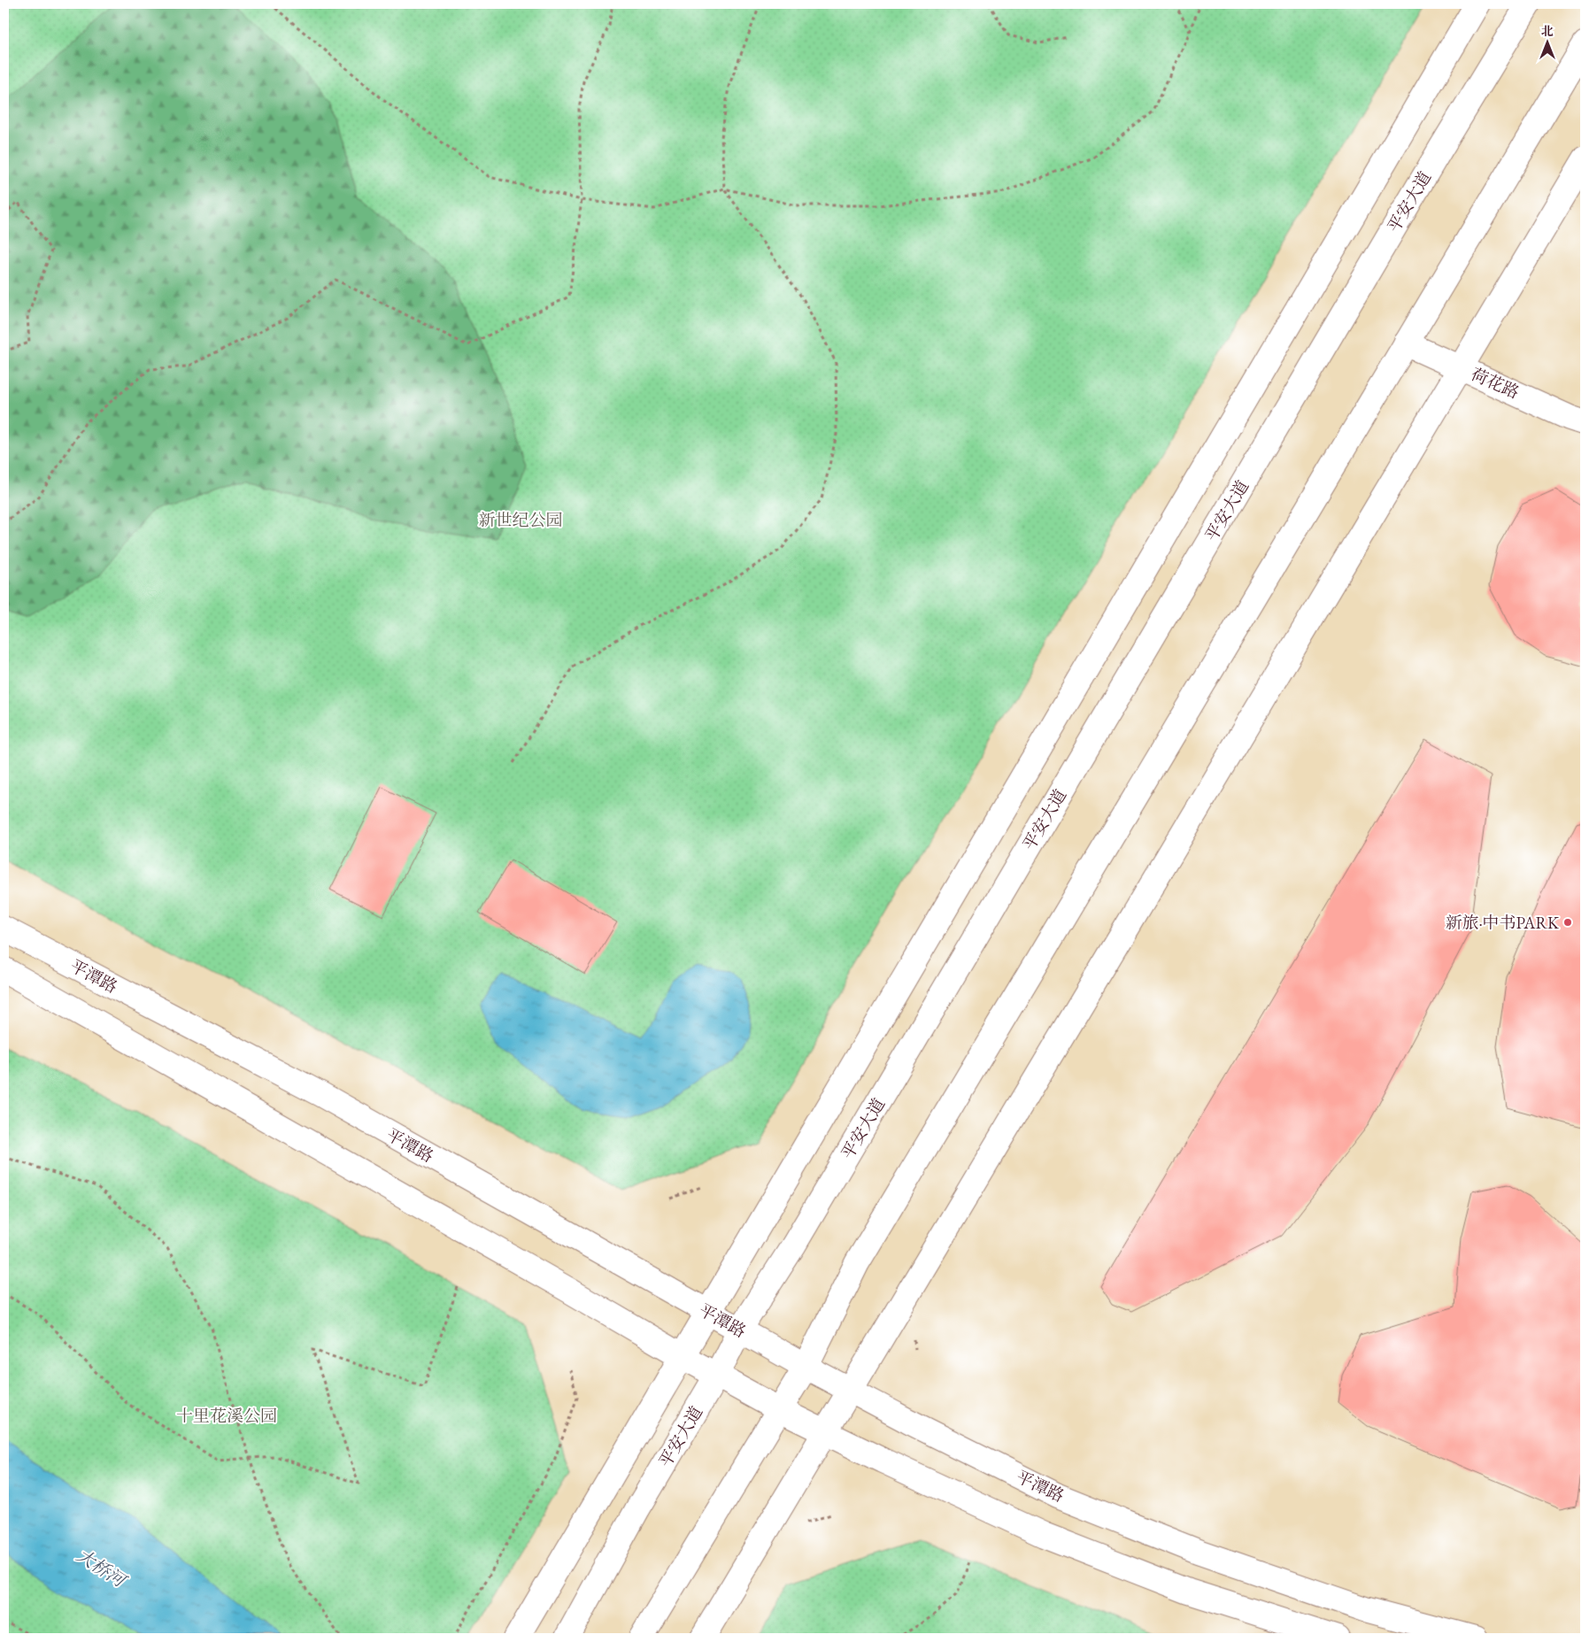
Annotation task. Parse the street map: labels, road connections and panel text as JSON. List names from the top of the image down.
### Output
{
  "streets": {
    "main road": ["平安大道", "荷花路", "平潭路"]
  },
  "crossings": [
    ["平安大道", "平潭路"]
  ],
  "water": ["大桥河"],
  "parks": ["新世纪公园", "十里花溪公园"],
  "places": ["新旅·中书PARK"],
  "north": "top"
}
